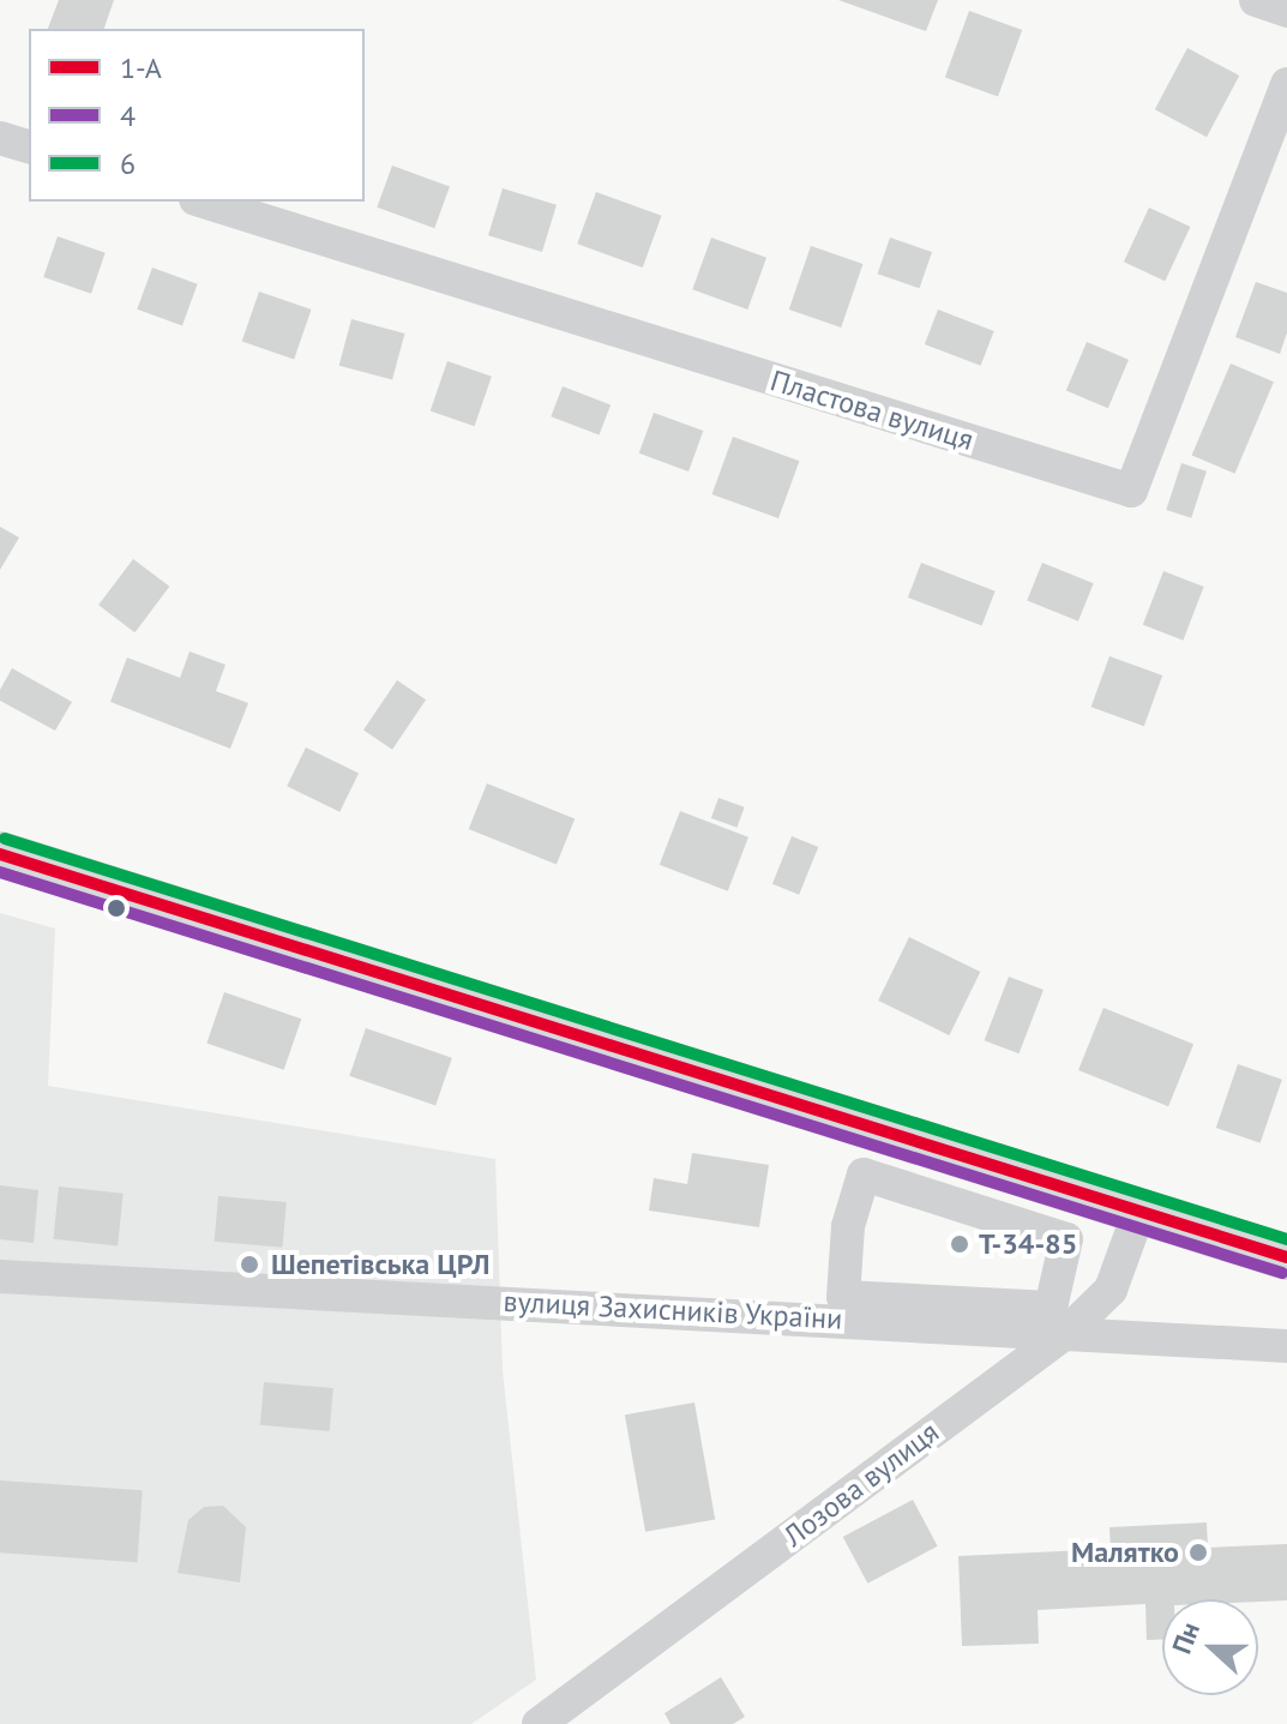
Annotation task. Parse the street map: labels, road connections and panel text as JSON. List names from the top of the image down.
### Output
{
  "streets": {
    "street": ["Пластова вулиця", "вулиця Захисників України", "Лозова вулиця"]
  },
  "crossings": [
    ["вулиця Захисників України", "Лозова вулиця"]
  ],
  "places": ["Т-34-85", "Шепетівська ЦРЛ", "Малятко"],
  "lines": ["transit line 6", "transit line 1-А", "transit line 4"],
  "legend": ["1-А", "4", "6"],
  "north": "left"
}
